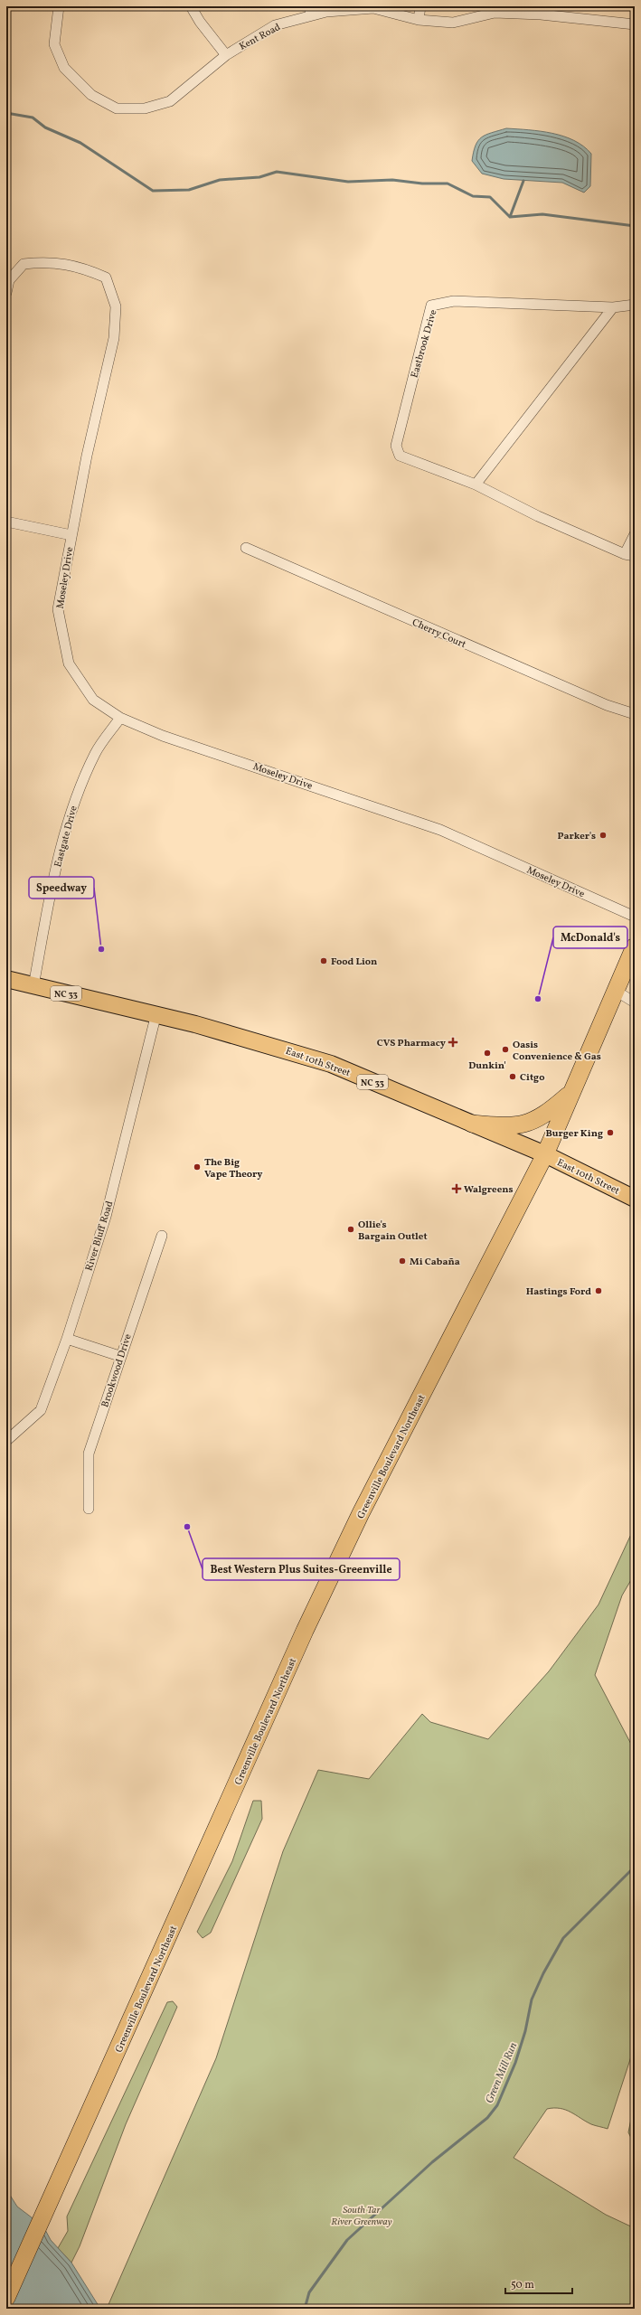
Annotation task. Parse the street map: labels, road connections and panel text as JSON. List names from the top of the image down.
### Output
{
  "streets": {
    "highway": ["Greenville Boulevard Northeast"],
    "main road": ["NC 33", "East 10th Street"],
    "street": [
      "Kent Road",
      "Eastbrook Drive",
      "Moseley Drive",
      "Cherry Court",
      "Eastgate Drive",
      "River Bluff Road",
      "Brookwood Drive"
    ]
  },
  "crossings": [
    ["Moseley Drive", "Eastgate Drive"],
    ["Eastgate Drive", "East 10th Street"],
    ["East 10th Street", "River Bluff Road"],
    ["East 10th Street", "Greenville Boulevard Northeast"]
  ],
  "water": ["Green Mill Run"],
  "parks": ["South Tar River Greenway"],
  "places": {
    "other": [
      "Parker's",
      "Speedway",
      "Food Lion",
      "McDonald's",
      "Oasis Convenience & Gas",
      "Dunkin'",
      "Citgo",
      "Burger King",
      "The Big Vape Theory",
      "Ollie's Bargain Outlet",
      "Mi Cabaña",
      "Hastings Ford",
      "Best Western Plus Suites-Greenville"
    ],
    "health": ["CVS Pharmacy", "Walgreens"]
  },
  "scale_bar": "50 m"
}
